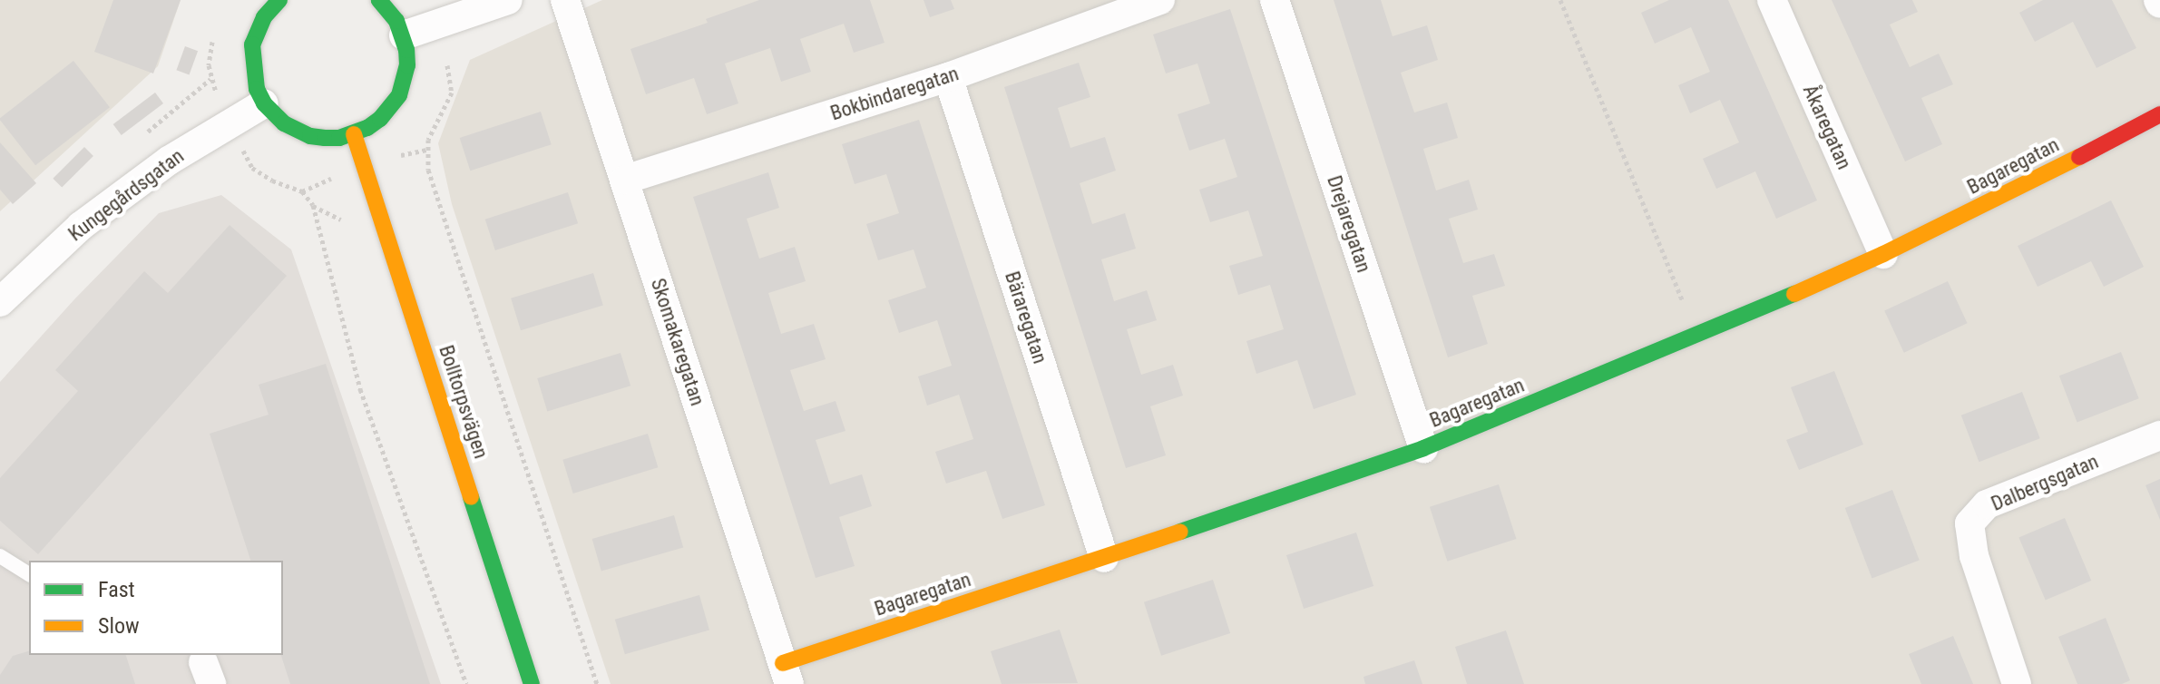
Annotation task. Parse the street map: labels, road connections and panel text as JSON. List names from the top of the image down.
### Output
{
  "streets": {
    "street": [
      "Bokbindaregatan",
      "Åkaregatan",
      "Bagaregatan",
      "Kungegårdsgatan",
      "Drejaregatan",
      "Bäraregatan",
      "Skomakaregatan",
      "Bolltorpsvägen",
      "Dalbergsgatan"
    ]
  },
  "crossings": [
    ["Bokbindaregatan", "Bäraregatan"],
    ["Bokbindaregatan", "Skomakaregatan"],
    ["Åkaregatan", "Bagaregatan"],
    ["Bagaregatan", "Drejaregatan"],
    ["Bagaregatan", "Bäraregatan"],
    ["Bagaregatan", "Skomakaregatan"]
  ],
  "legend": ["Fast", "Slow"]
}
